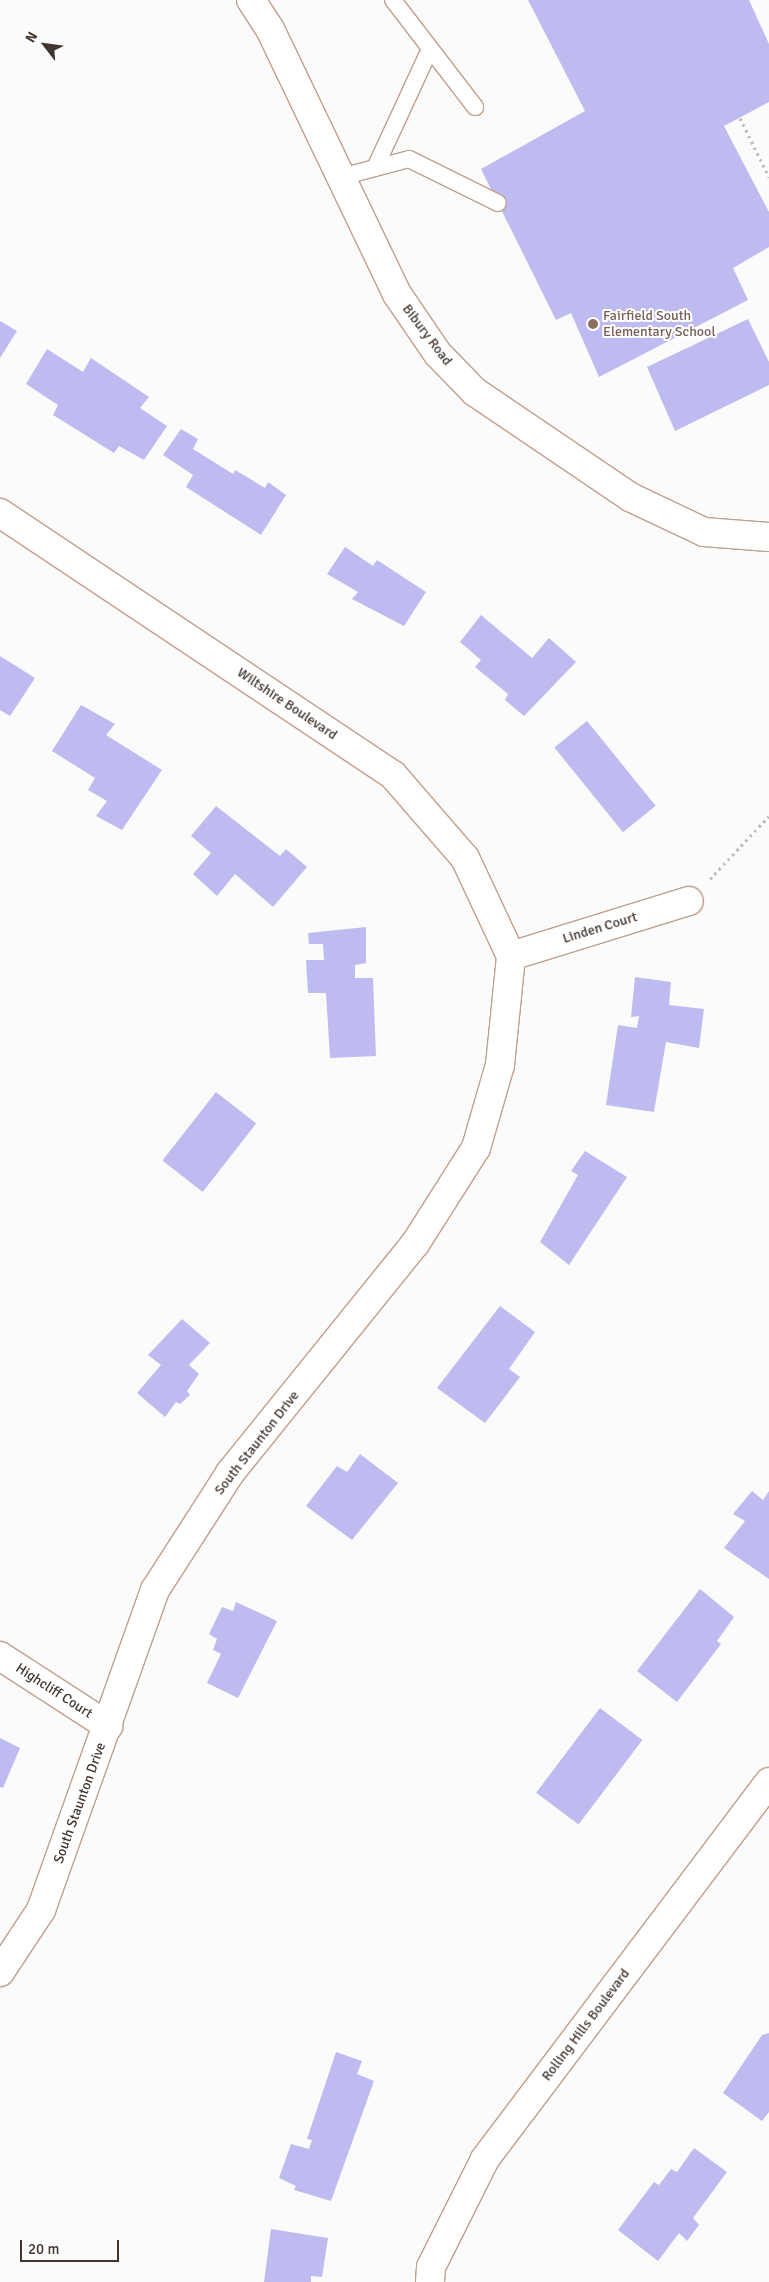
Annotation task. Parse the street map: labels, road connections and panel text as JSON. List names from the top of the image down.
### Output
{
  "streets": {
    "street": [
      "Bibury Road",
      "Wiltshire Boulevard",
      "Linden Court",
      "South Staunton Drive",
      "Highcliff Court",
      "Rolling Hills Boulevard"
    ]
  },
  "crossings": [
    ["Wiltshire Boulevard", "Linden Court"],
    ["Wiltshire Boulevard", "South Staunton Drive"],
    ["Linden Court", "South Staunton Drive"],
    ["South Staunton Drive", "Highcliff Court"]
  ],
  "places": ["Fairfield South Elementary School"],
  "scale_bar": "20 m",
  "north": "top left"
}
